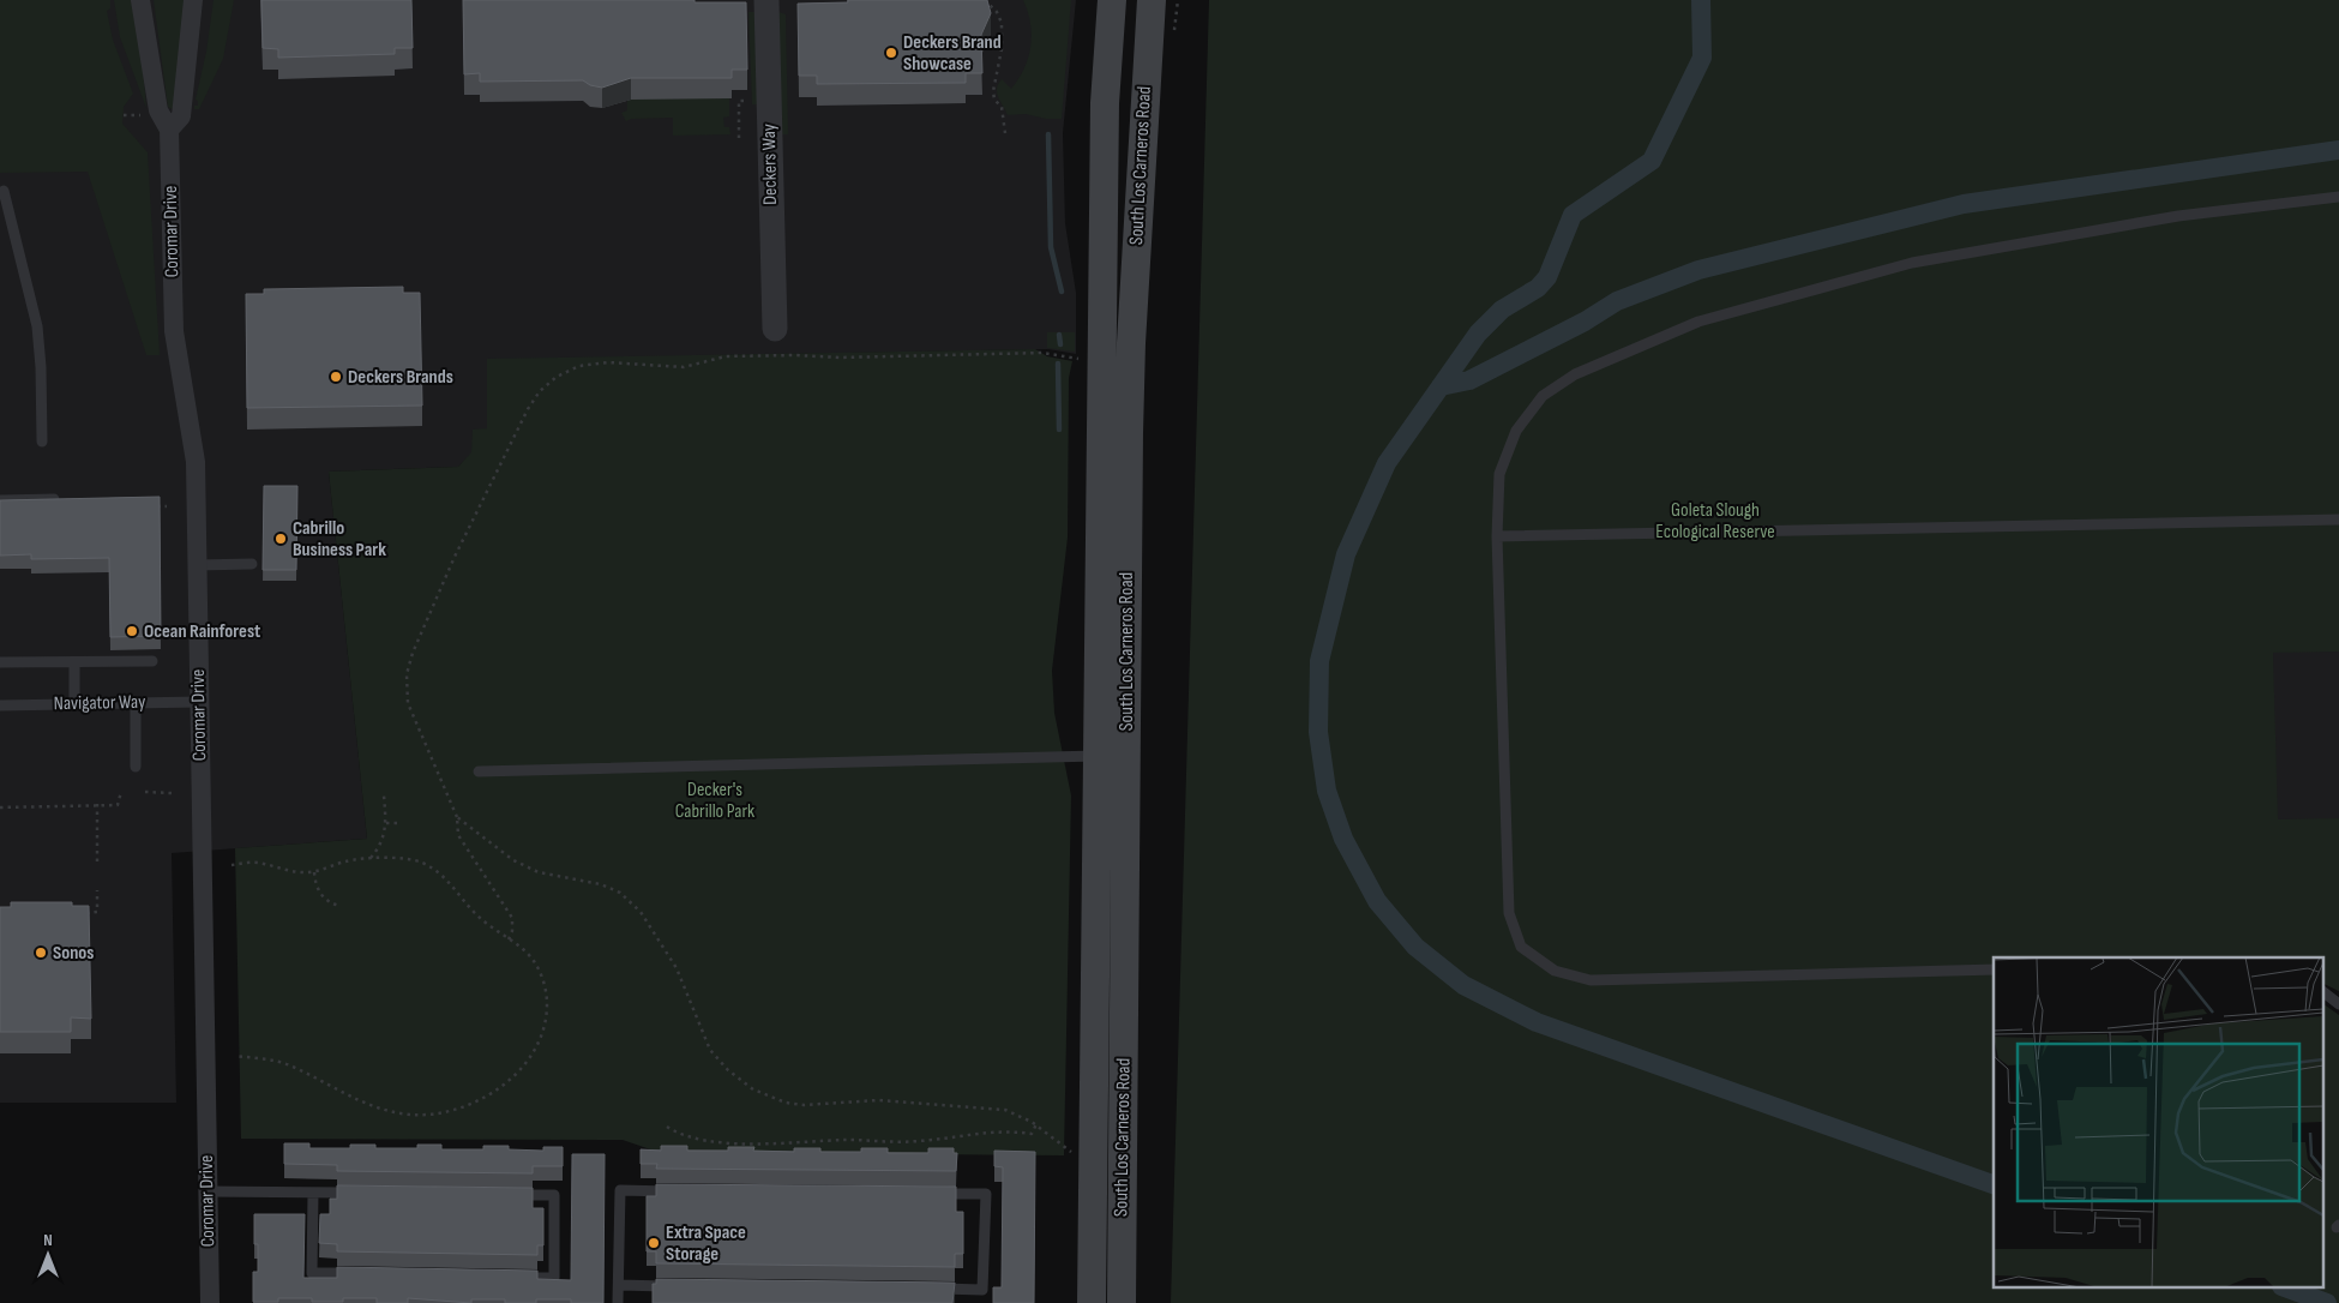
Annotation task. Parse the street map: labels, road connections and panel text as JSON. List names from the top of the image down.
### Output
{
  "streets": {
    "main road": ["South Los Carneros Road"],
    "street": ["Deckers Way", "Coromar Drive"],
    "lane": ["Navigator Way"]
  },
  "crossings": [
    ["Coromar Drive", "Navigator Way"]
  ],
  "parks": ["Goleta Slough Ecological Reserve", "Decker's Cabrillo Park"],
  "places": [
    "Deckers Brand Showcase",
    "Deckers Brands",
    "Cabrillo Business Park",
    "Ocean Rainforest",
    "Sonos",
    "Extra Space Storage"
  ],
  "north": "top"
}
